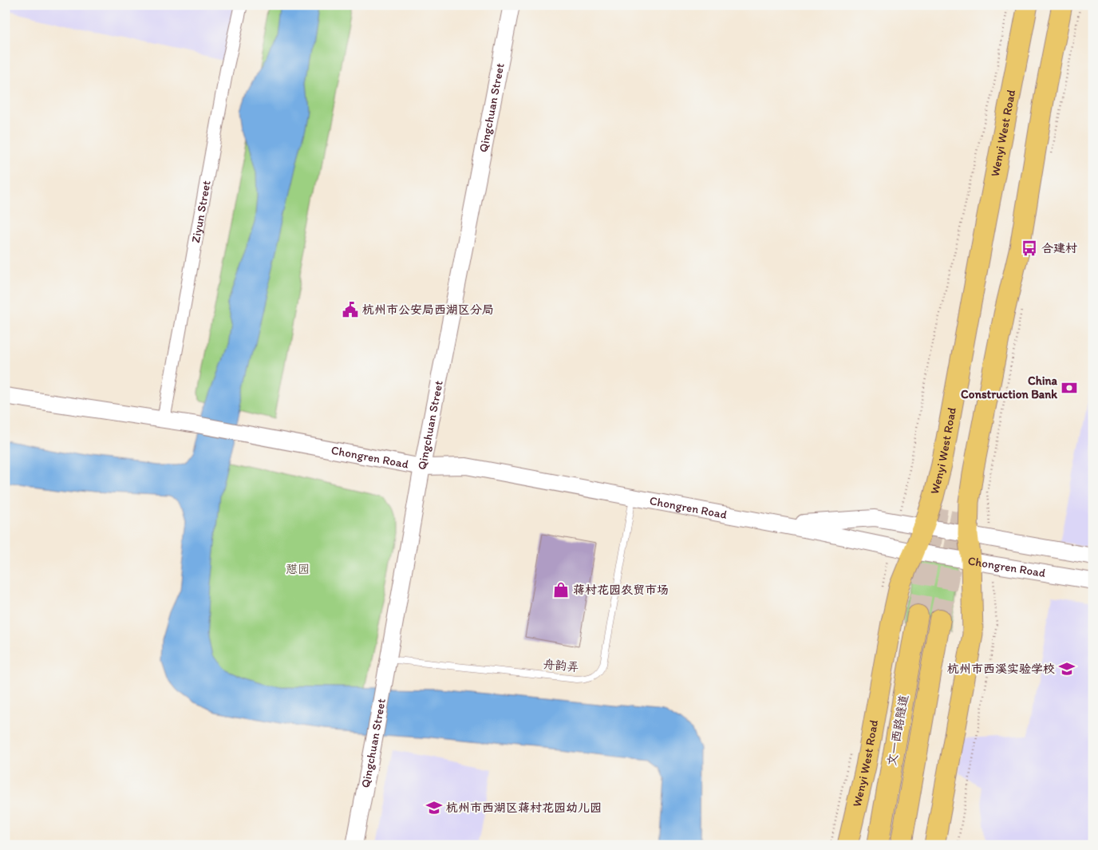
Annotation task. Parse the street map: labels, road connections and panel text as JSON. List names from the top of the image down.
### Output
{
  "streets": {
    "highway": ["文一西路隧道"],
    "main road": ["Wenyi West Road"],
    "street": ["Qingchuan Street", "Ziyun Street", "Chongren Road"],
    "lane": ["舟韵弄"]
  },
  "crossings": [
    ["Qingchuan Street", "Chongren Road"],
    ["Qingchuan Street", "舟韵弄"],
    ["Wenyi West Road", "Chongren Road"],
    ["Ziyun Street", "Chongren Road"],
    ["Chongren Road", "舟韵弄"]
  ],
  "parks": ["憇园"],
  "places": {
    "bus stop": ["合建村"],
    "public building": ["杭州市公安局西湖区分局"],
    "bank": ["China Construction Bank"],
    "shop": ["蒋村花园农贸市场"],
    "school or university": ["杭州市西溪实验学校", "杭州市西湖区蒋村花园幼儿园"]
  }
}
